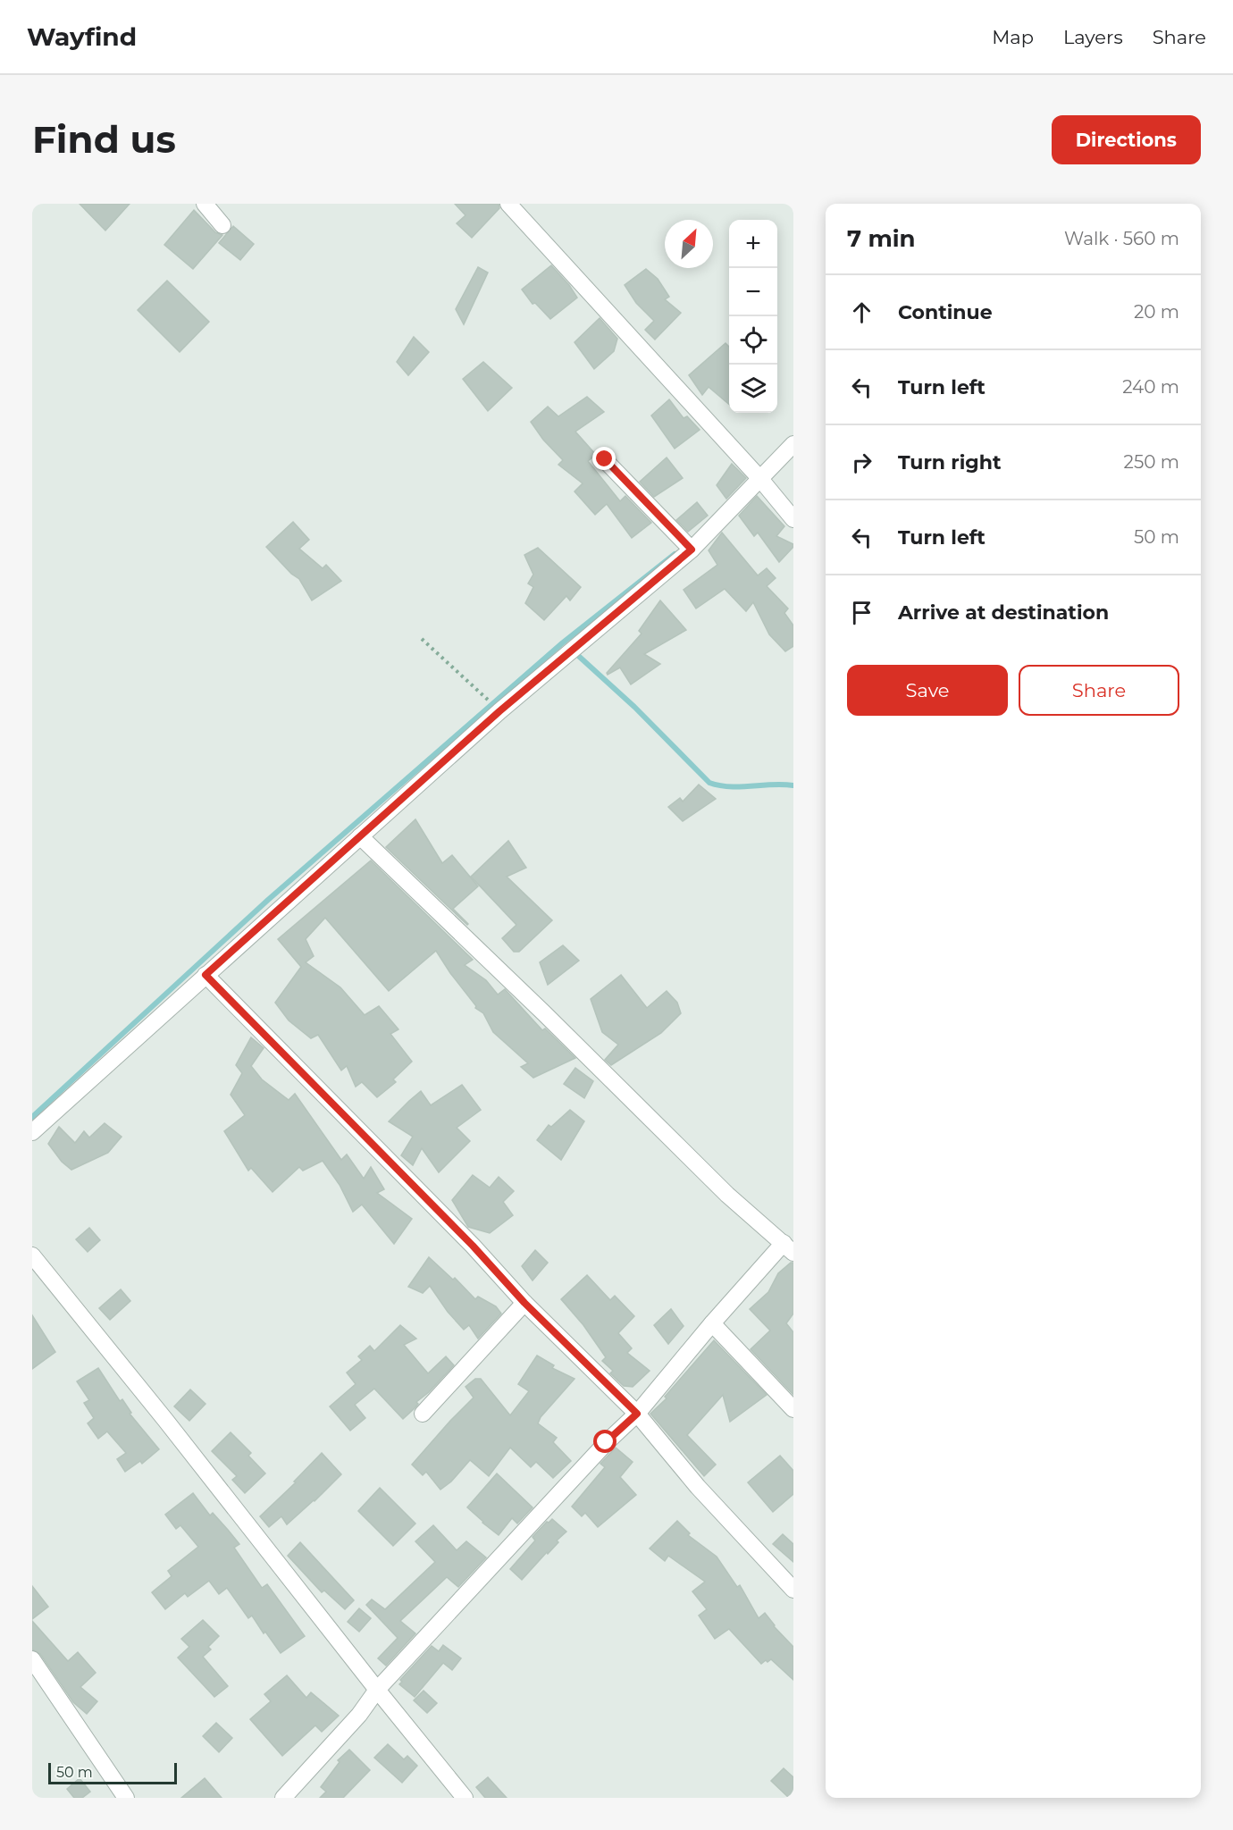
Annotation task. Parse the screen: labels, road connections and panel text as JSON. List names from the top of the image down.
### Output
{
  "scale_bar": "50 m",
  "north": "top right",
  "page": {
    "header": "Wayfind",
    "nav": ["Map", "Layers", "Share"],
    "buttons": [
      "Directions",
      ["Save", "Share"]
    ],
    "title": "Find us",
    "heading": ["7 min", "Walk · 560 m"],
    "map_buttons": ["+", "−"],
    "list": [
      ["Continue", "20 m"],
      ["Turn left", "240 m"],
      ["Turn right", "250 m"],
      ["Turn left", "50 m"],
      "Arrive at destination"
    ],
    "scale": "50 m"
  }
}
